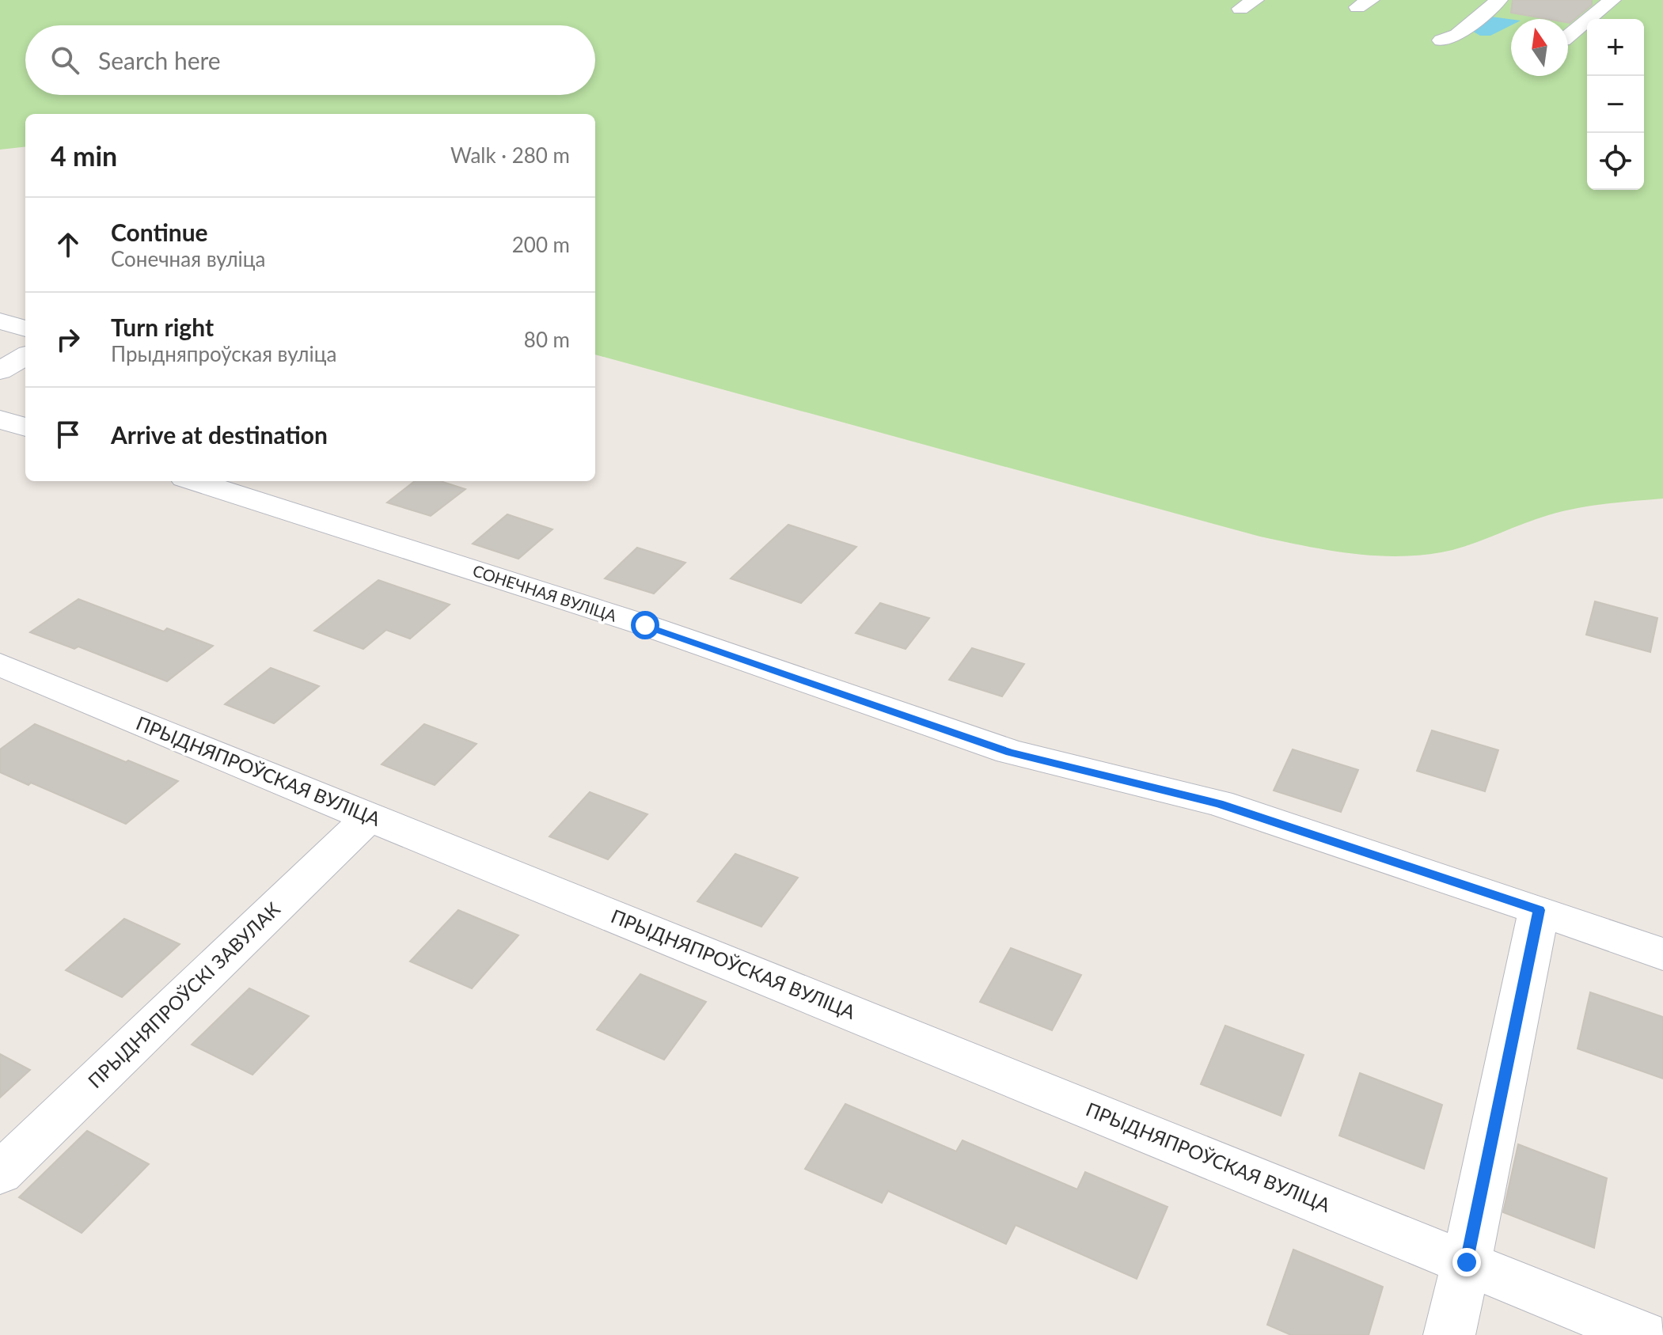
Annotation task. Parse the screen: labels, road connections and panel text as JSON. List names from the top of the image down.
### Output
{
  "streets": {
    "street": ["СОНЕЧНАЯ ВУЛІЦА", "ПРЫДНЯПРОЎСКАЯ ВУЛІЦА", "ПРЫДНЯПРОЎСКІ ЗАВУЛАК"]
  },
  "crossings": [
    ["ПРЫДНЯПРОЎСКАЯ ВУЛІЦА", "ПРЫДНЯПРОЎСКІ ЗАВУЛАК"]
  ],
  "north": "top",
  "page": {
    "map_buttons": ["+", "−"],
    "search": "Search here",
    "heading": ["4 min", "Walk · 280 m"],
    "list": [
      ["Continue", "Сонечная вуліца", "200 m"],
      ["Turn right", "Прыдняпроўская вуліца", "80 m"],
      "Arrive at destination"
    ]
  }
}
